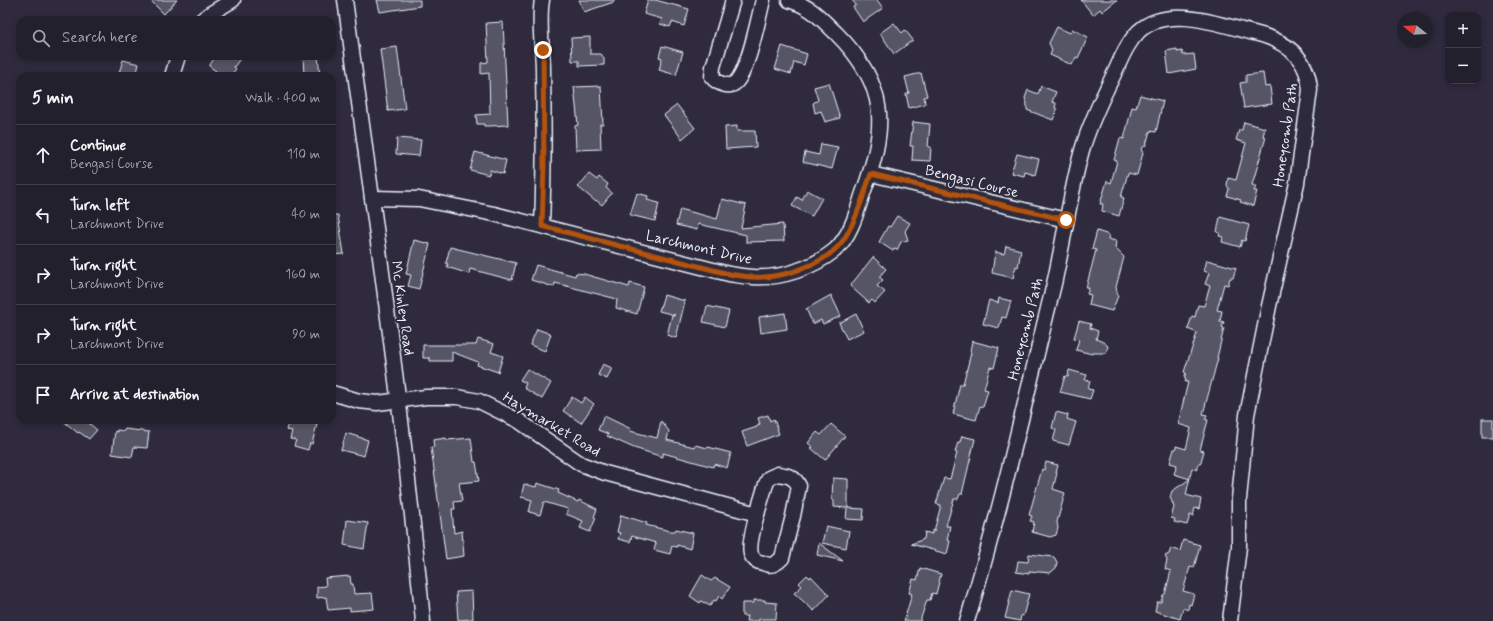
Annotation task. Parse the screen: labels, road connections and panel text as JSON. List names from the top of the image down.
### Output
{
  "streets": {
    "street": [
      "Honeycomb Path",
      "Bengasi Course",
      "Larchmont Drive",
      "Mc Kinley Road",
      "Haymarket Road"
    ]
  },
  "crossings": [
    ["Honeycomb Path", "Bengasi Course"],
    ["Bengasi Course", "Larchmont Drive"],
    ["Larchmont Drive", "Mc Kinley Road"],
    ["Mc Kinley Road", "Haymarket Road"]
  ],
  "north": "left",
  "page": {
    "map_buttons": ["+", "−"],
    "search": "Search here",
    "heading": ["5 min", "Walk · 400 m"],
    "list": [
      ["Continue", "Bengasi Course", "110 m"],
      ["Turn left", "Larchmont Drive", "40 m"],
      ["Turn right", "Larchmont Drive", "160 m"],
      ["Turn right", "Larchmont Drive", "90 m"],
      "Arrive at destination"
    ]
  }
}
